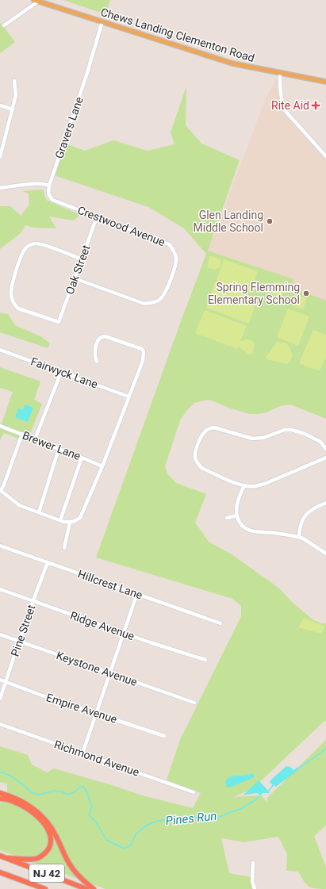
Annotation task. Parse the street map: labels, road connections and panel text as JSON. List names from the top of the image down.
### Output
{
  "streets": {
    "highway": ["NJ 42"],
    "main road": ["Chews Landing Clementon Road"],
    "street": [
      "Gravers Lane",
      "Crestwood Avenue",
      "Oak Street",
      "Fairwyck Lane",
      "Brewer Lane",
      "Hillcrest Lane",
      "Ridge Avenue",
      "Pine Street",
      "Keystone Avenue",
      "Empire Avenue",
      "Richmond Avenue"
    ]
  },
  "crossings": [
    ["Chews Landing Clementon Road", "Gravers Lane"],
    ["Gravers Lane", "Crestwood Avenue"],
    ["Crestwood Avenue", "Oak Street"],
    ["Hillcrest Lane", "Pine Street"],
    ["Ridge Avenue", "Pine Street"],
    ["Pine Street", "Keystone Avenue"],
    ["Pine Street", "Empire Avenue"]
  ],
  "water": ["Pines Run"],
  "places": {
    "health": ["Rite Aid"],
    "other": ["Glen Landing Middle School", "Spring Flemming Elementary School"]
  }
}
